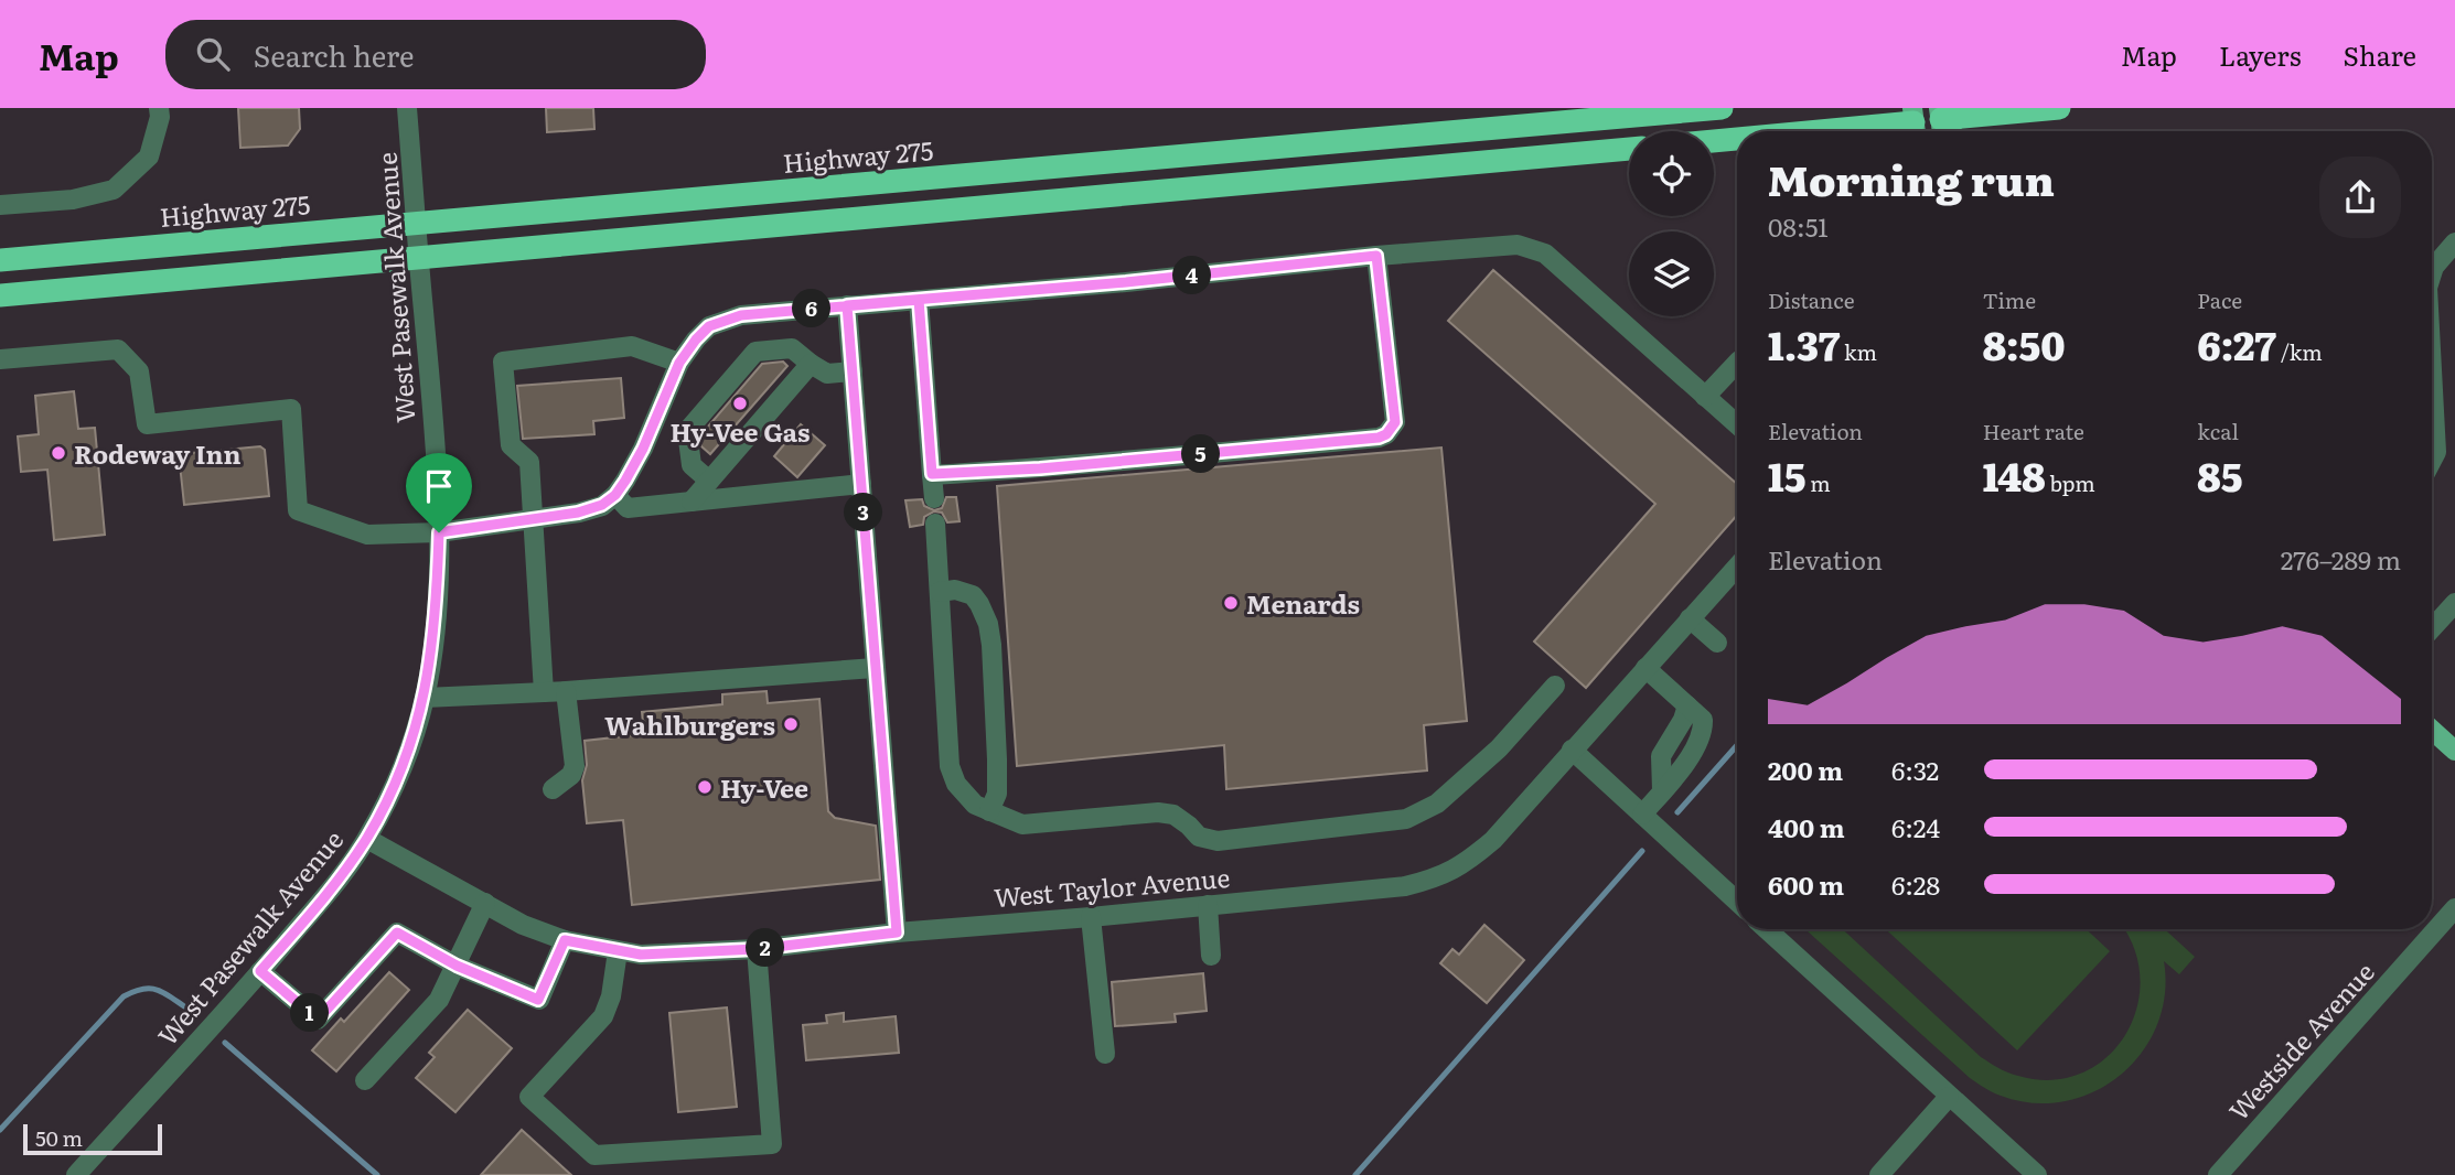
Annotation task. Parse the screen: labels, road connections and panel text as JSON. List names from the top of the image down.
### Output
{
  "streets": {
    "highway": ["Highway 275"],
    "street": ["West Pasewalk Avenue", "West Taylor Avenue", "Westside Avenue"]
  },
  "crossings": [
    ["Highway 275", "West Pasewalk Avenue"],
    ["West Pasewalk Avenue", "West Taylor Avenue"]
  ],
  "places": [
    "Hy-Vee Gas",
    "Rodeway Inn",
    "Menards",
    "Wahlburgers",
    "Hy-Vee"
  ],
  "scale_bar": "50 m",
  "page": {
    "header": "Map",
    "search": "Search here",
    "nav": ["Map", "Layers", "Share"],
    "heading": ["Morning run", "08:51"],
    "pins": [
      "4",
      "6",
      "5",
      "3",
      "2",
      "1"
    ],
    "stats": [
      ["Distance", "1.37 km"],
      ["Time", "8:50"],
      ["Pace", "6:27 /km"],
      ["Elevation", "15 m"],
      ["Heart rate", "148 bpm"],
      ["kcal", "85"]
    ],
    "chart": ["Elevation", "276–289 m"],
    "list": [
      {
        "name": "200 m",
        "note": "6:32"
      },
      {
        "name": "400 m",
        "note": "6:24"
      },
      {
        "name": "600 m",
        "note": "6:28"
      }
    ],
    "scale": "50 m"
  }
}
